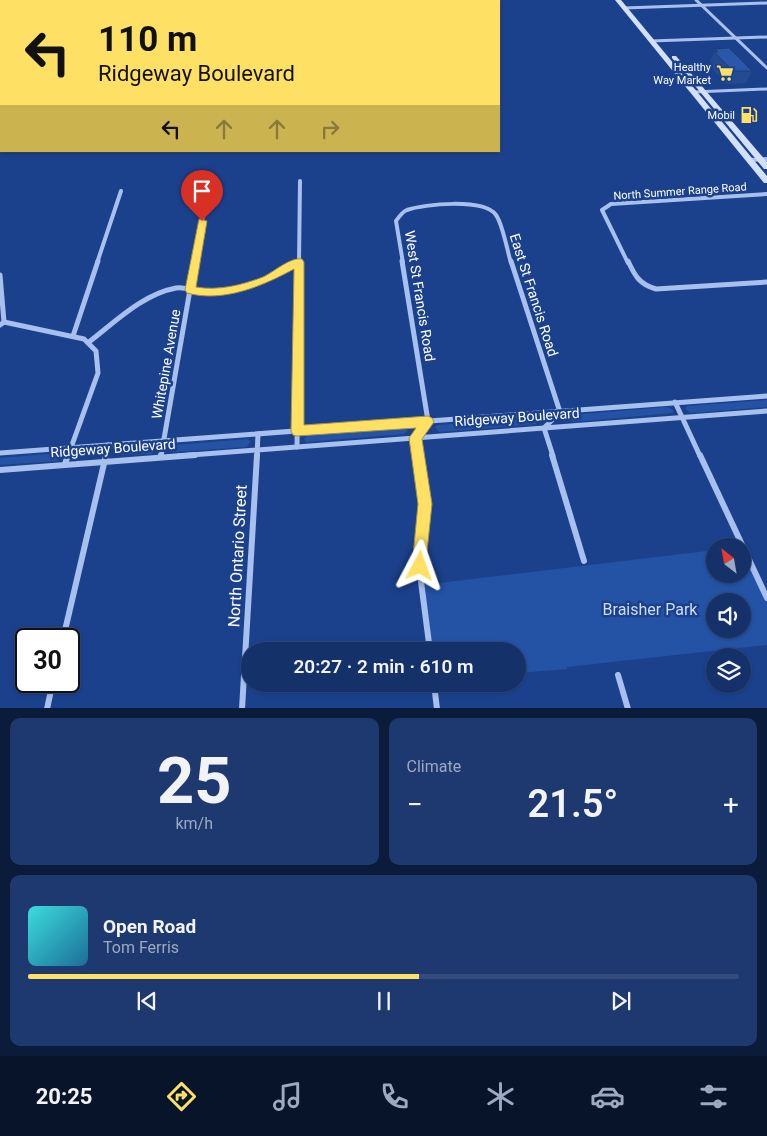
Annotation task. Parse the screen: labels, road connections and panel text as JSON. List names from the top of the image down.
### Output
{
  "streets": {
    "street": [
      "North Summer Range Road",
      "East St Francis Road",
      "West St Francis Road",
      "Whitepine Avenue",
      "Ridgeway Boulevard",
      "North Ontario Street"
    ]
  },
  "crossings": [
    ["East St Francis Road", "West St Francis Road"],
    ["East St Francis Road", "Ridgeway Boulevard"],
    ["West St Francis Road", "Ridgeway Boulevard"],
    ["Whitepine Avenue", "Ridgeway Boulevard"],
    ["Ridgeway Boulevard", "North Ontario Street"]
  ],
  "parks": ["Braisher Park"],
  "places": {
    "supermarket": ["Healthy Way Market"],
    "fuel station": ["Mobil"]
  },
  "north": "top left",
  "page": {
    "turn": ["110 m", "Ridgeway Boulevard"],
    "limit": "30",
    "trip": "20:27 · 2 min · 610 m",
    "tile": [
      ["25", "km/h"],
      "Climate"
    ],
    "heat": ["−", "21.5°", "+"],
    "song": ["Open Road", "Tom Ferris"],
    "tabs": "20:25"
  }
}
